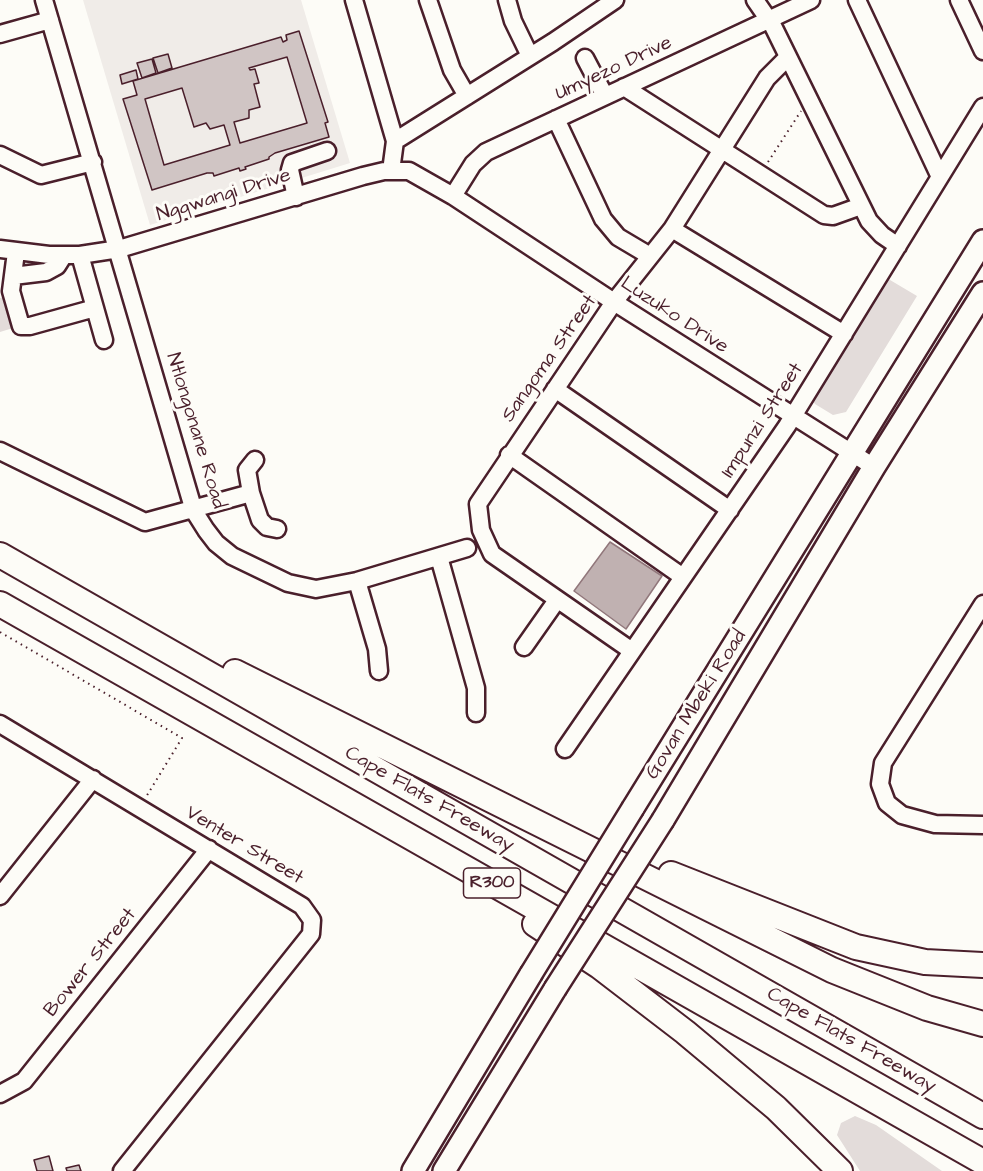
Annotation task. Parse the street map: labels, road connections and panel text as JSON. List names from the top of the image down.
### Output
{
  "streets": {
    "highway": ["Cape Flats Freeway", "R300"],
    "main road": ["Govan Mbeki Road"],
    "street": [
      "Umyezo Drive",
      "Ngqwangi Drive",
      "Luzuko Drive",
      "Sangoma Street",
      "Impunzi Street",
      "Ntlongonane Road",
      "Venter Street",
      "Bower Street"
    ]
  },
  "crossings": [
    ["Umyezo Drive", "Ngqwangi Drive"],
    ["Umyezo Drive", "Luzuko Drive"],
    ["Ngqwangi Drive", "Luzuko Drive"],
    ["Ngqwangi Drive", "Ntlongonane Road"],
    ["Luzuko Drive", "Sangoma Street"],
    ["Luzuko Drive", "Impunzi Street"],
    ["Luzuko Drive", "Govan Mbeki Road"],
    ["Sangoma Street", "Impunzi Street"],
    ["Venter Street", "Bower Street"]
  ]
}
